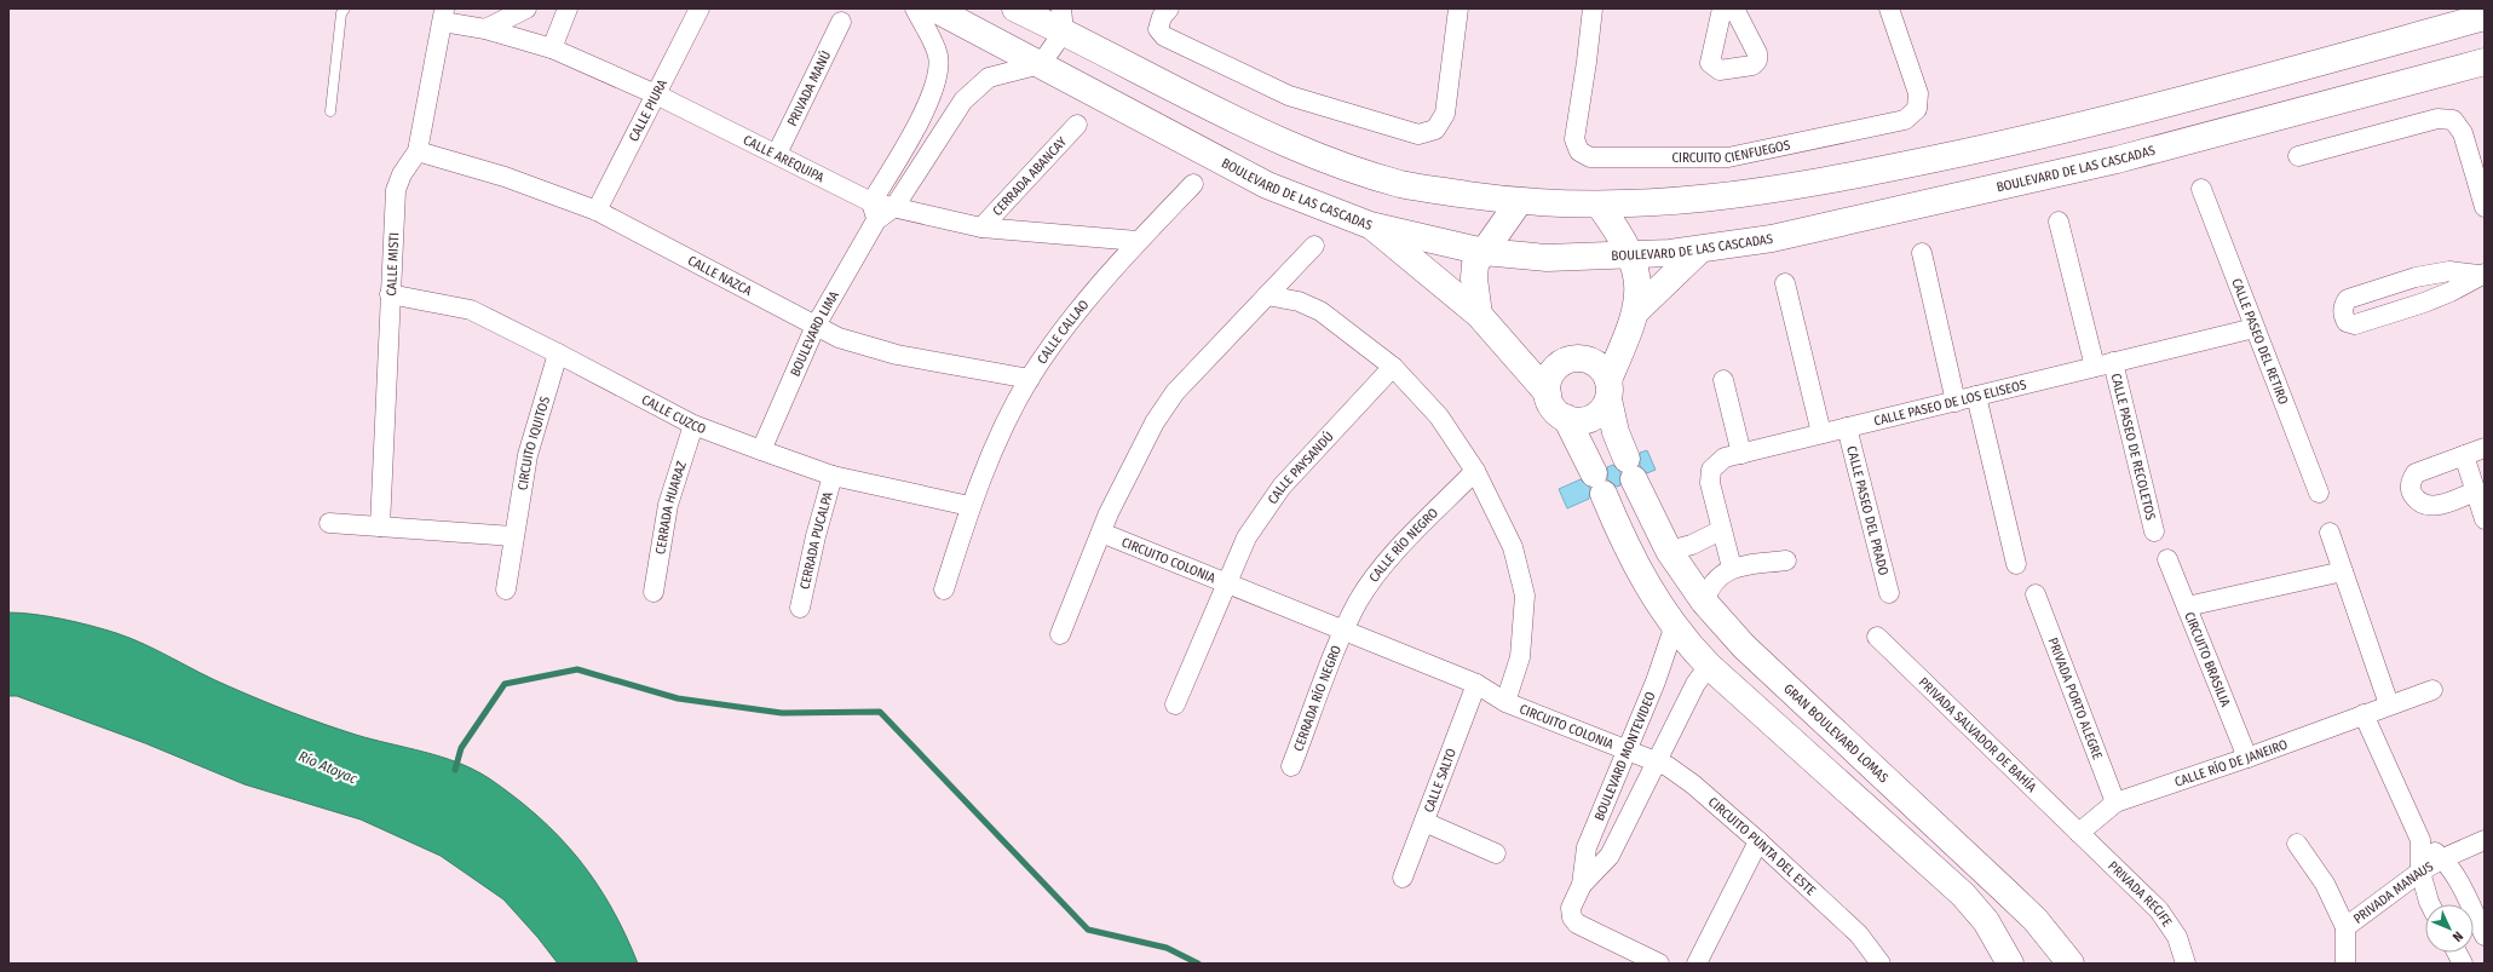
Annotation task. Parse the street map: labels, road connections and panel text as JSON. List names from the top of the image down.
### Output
{
  "streets": {
    "main road": ["BOULEVARD DE LAS CASCADAS", "GRAN BOULEVARD LOMAS"],
    "street": [
      "PRIVADA MANÚ",
      "CALLE PIURA",
      "CIRCUITO CIENFUEGOS",
      "CALLE AREQUIPA",
      "CERRADA ABANCAY",
      "CALLE MISTI",
      "CALLE NAZCA",
      "CALLE CALLAO",
      "BOULEVARD LIMA",
      "CALLE PASEO DEL RETIRO",
      "CALLE PASEO DE LOS ELISEOS",
      "CALLE CUZCO",
      "CIRCUITO IQUITOS",
      "CALLE PASEO DE RECOLETOS",
      "CALLE PAYSANDÚ",
      "CERRADA HUARAZ",
      "CALLE PASEO DEL PRADO",
      "CERRADA PUCALPA",
      "CALLE RÍO NEGRO",
      "CIRCUITO COLONIA",
      "CIRCUITO BRASILIA",
      "CERRADA RÍO NEGRO",
      "PRIVADA PORTO ALEGRE",
      "PRIVADA SALVADOR DE BAHÍA",
      "BOULEVARD MONTEVIDEO",
      "CALLE RÍO DE JANEIRO",
      "CALLE SALTO",
      "CIRCUITO PUNTA DEL ESTE",
      "PRIVADA MANAUS",
      "PRIVADA RECIFE"
    ]
  },
  "crossings": [
    ["PRIVADA MANÚ", "CALLE AREQUIPA"],
    ["CALLE PIURA", "CALLE AREQUIPA"],
    ["CALLE PIURA", "CALLE NAZCA"],
    ["CALLE AREQUIPA", "CERRADA ABANCAY"],
    ["CALLE AREQUIPA", "CALLE MISTI"],
    ["CALLE AREQUIPA", "CALLE CALLAO"],
    ["CALLE AREQUIPA", "BOULEVARD LIMA"],
    ["BOULEVARD DE LAS CASCADAS", "BOULEVARD LIMA"],
    ["CALLE MISTI", "CALLE NAZCA"],
    ["CALLE MISTI", "CALLE CUZCO"],
    ["CALLE NAZCA", "CALLE CALLAO"],
    ["CALLE NAZCA", "BOULEVARD LIMA"],
    ["CALLE CALLAO", "CALLE CUZCO"],
    ["BOULEVARD LIMA", "CALLE CUZCO"],
    ["CALLE PASEO DEL RETIRO", "CALLE PASEO DE LOS ELISEOS"],
    ["CALLE PASEO DE LOS ELISEOS", "CALLE PASEO DE RECOLETOS"],
    ["CALLE PASEO DE LOS ELISEOS", "CALLE PASEO DEL PRADO"],
    ["CALLE CUZCO", "CIRCUITO IQUITOS"],
    ["CALLE CUZCO", "CERRADA HUARAZ"],
    ["CALLE CUZCO", "CERRADA PUCALPA"],
    ["CALLE PAYSANDÚ", "CIRCUITO COLONIA"],
    ["CALLE RÍO NEGRO", "CIRCUITO COLONIA"],
    ["CALLE RÍO NEGRO", "CERRADA RÍO NEGRO"],
    ["CIRCUITO COLONIA", "CERRADA RÍO NEGRO"],
    ["CIRCUITO COLONIA", "BOULEVARD MONTEVIDEO"],
    ["CIRCUITO COLONIA", "CALLE SALTO"],
    ["CIRCUITO COLONIA", "CIRCUITO PUNTA DEL ESTE"],
    ["CIRCUITO BRASILIA", "CALLE RÍO DE JANEIRO"],
    ["PRIVADA PORTO ALEGRE", "CALLE RÍO DE JANEIRO"],
    ["PRIVADA SALVADOR DE BAHÍA", "CALLE RÍO DE JANEIRO"],
    ["PRIVADA SALVADOR DE BAHÍA", "PRIVADA RECIFE"],
    ["BOULEVARD MONTEVIDEO", "CIRCUITO PUNTA DEL ESTE"],
    ["CALLE RÍO DE JANEIRO", "PRIVADA RECIFE"]
  ],
  "water": ["Río Atoyac"],
  "north": "bottom right"
}
